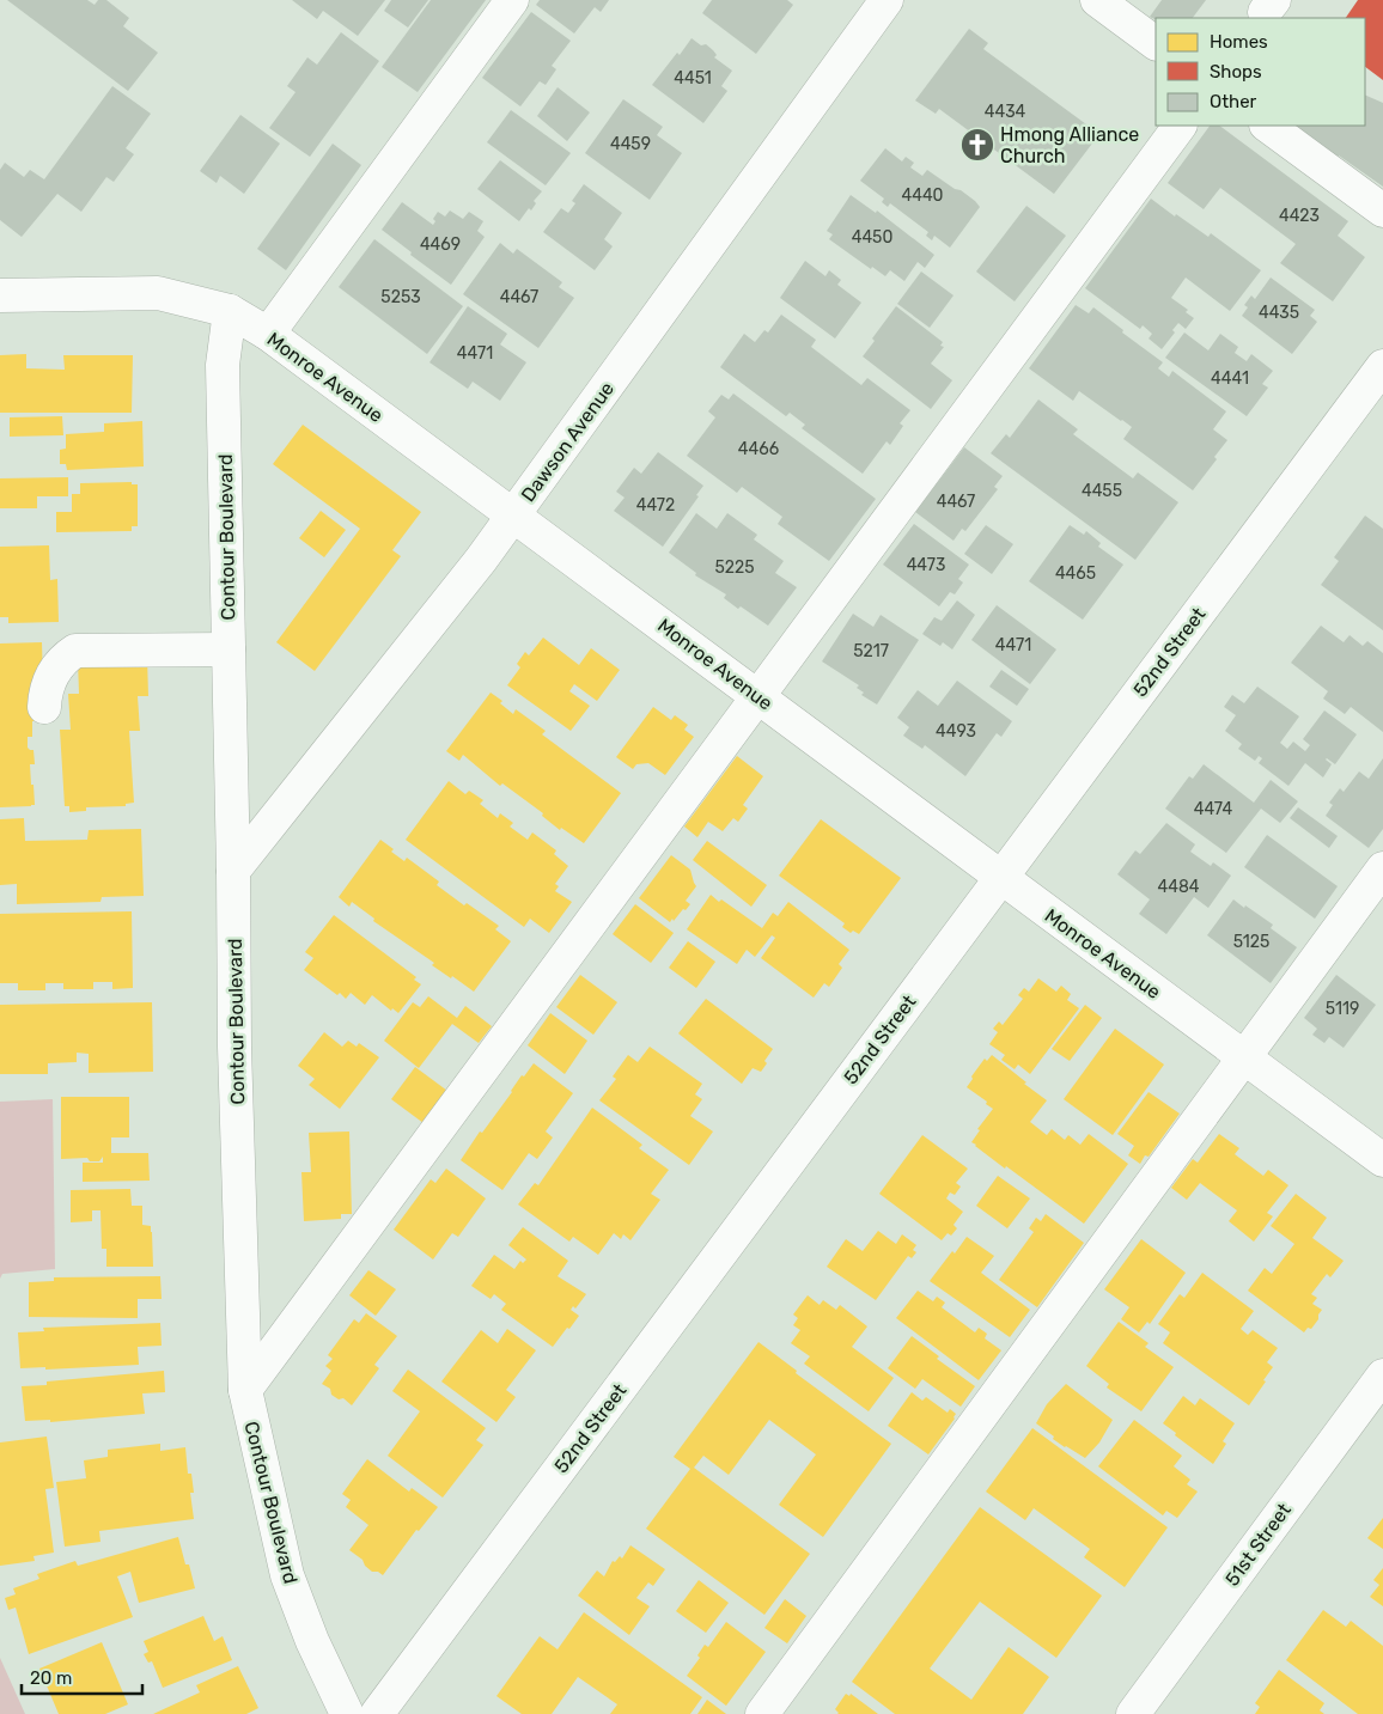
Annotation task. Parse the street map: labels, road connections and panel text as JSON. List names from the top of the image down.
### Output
{
  "streets": {
    "street": [
      "Monroe Avenue",
      "Dawson Avenue",
      "Contour Boulevard",
      "52nd Street",
      "51st Street"
    ]
  },
  "crossings": [
    ["Monroe Avenue", "Dawson Avenue"],
    ["Monroe Avenue", "Contour Boulevard"],
    ["Monroe Avenue", "52nd Street"],
    ["Dawson Avenue", "Contour Boulevard"]
  ],
  "places": {
    "church": ["Hmong Alliance Church"]
  },
  "house_numbers": [
    "4451",
    "4434",
    "4459",
    "4440",
    "4423",
    "4450",
    "4469",
    "5253",
    "4467",
    "4435",
    "4471",
    "4441",
    "4466",
    "4455",
    "4467",
    "4472",
    "4473",
    "5225",
    "4465",
    "4471",
    "5217",
    "4493",
    "4474",
    "4484",
    "5125",
    "5119"
  ],
  "legend": ["Homes", "Shops", "Other"],
  "scale_bar": "20 m"
}
